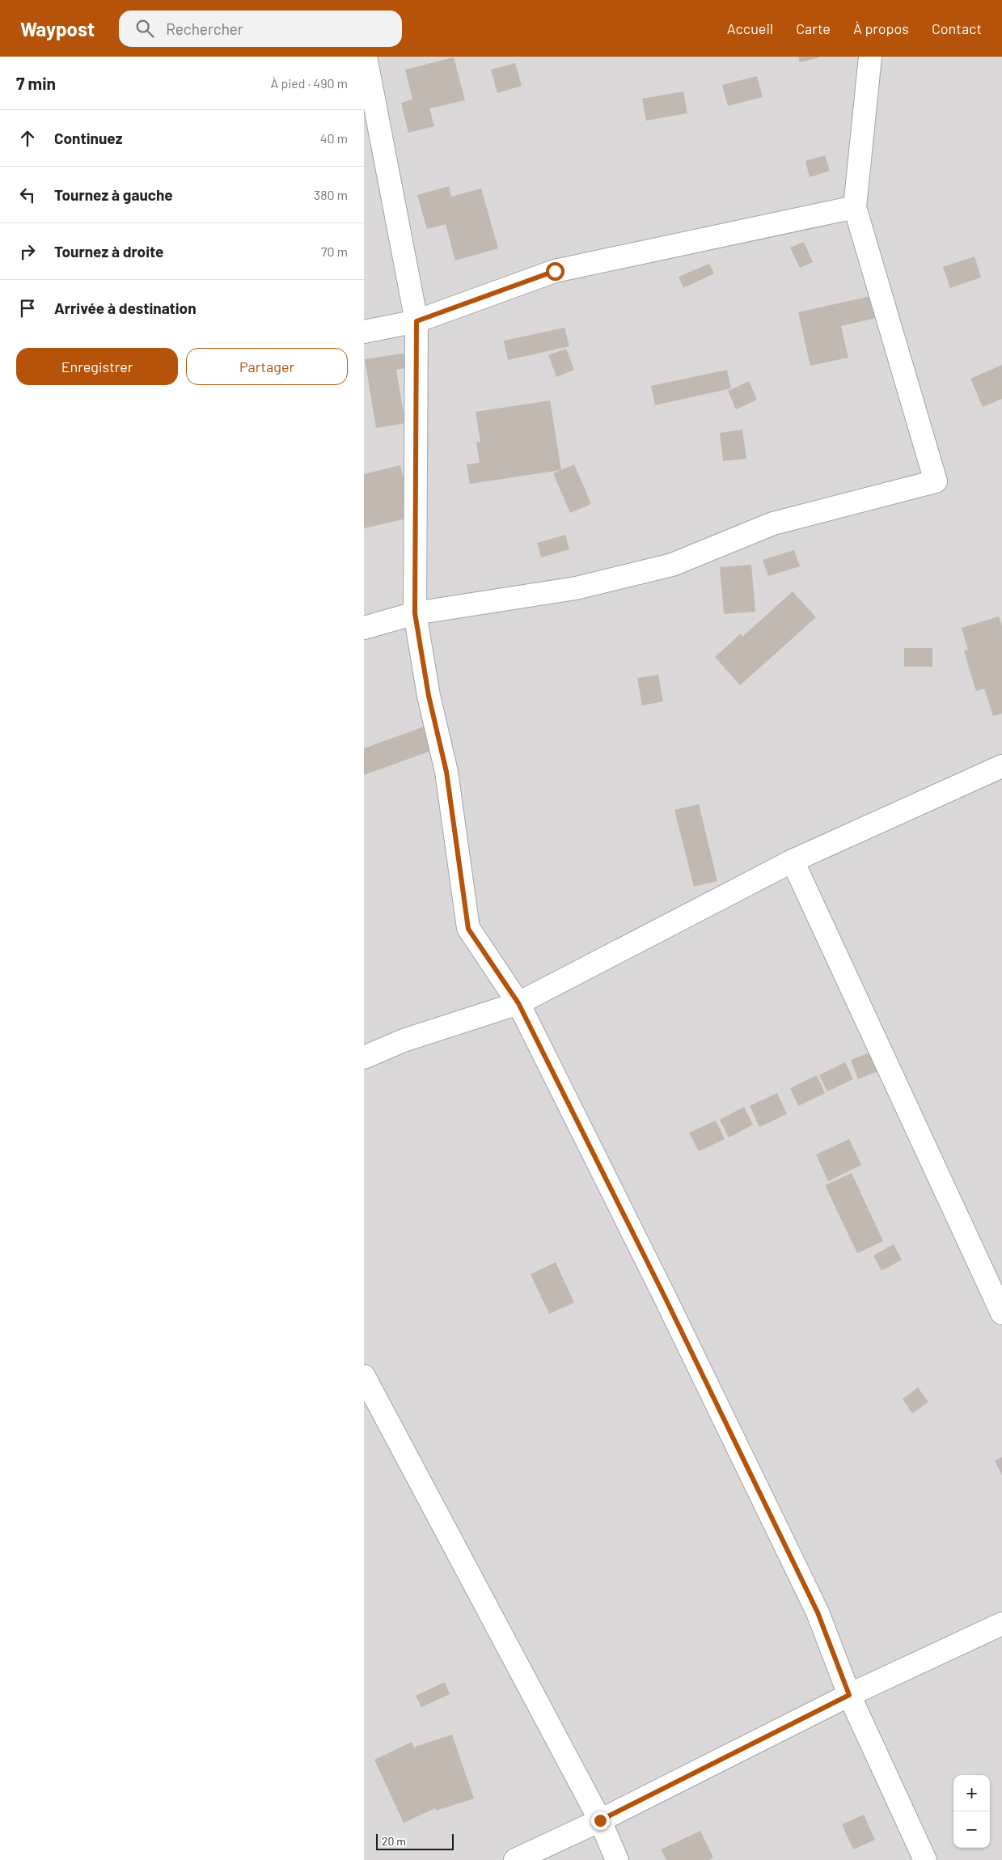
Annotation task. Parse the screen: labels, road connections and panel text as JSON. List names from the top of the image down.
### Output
{
  "scale_bar": "20 m",
  "page": {
    "header": "Waypost",
    "search": "Rechercher",
    "nav": [
      "Accueil",
      "Carte",
      "À propos",
      "Contact"
    ],
    "heading": ["7 min", "À pied · 490 m"],
    "list": [
      ["Continuez", "40 m"],
      ["Tournez à gauche", "380 m"],
      ["Tournez à droite", "70 m"],
      "Arrivée à destination"
    ],
    "buttons": ["Enregistrer", "Partager"],
    "map_buttons": ["+", "−"],
    "scale": "20 m"
  }
}
